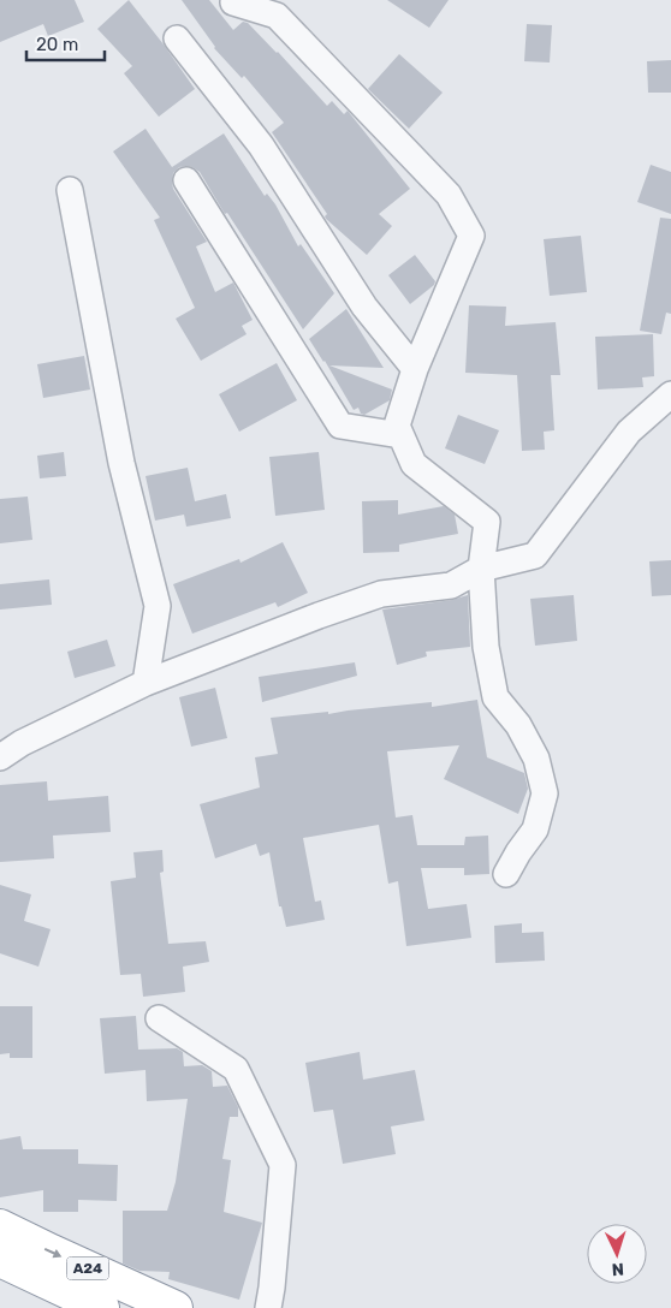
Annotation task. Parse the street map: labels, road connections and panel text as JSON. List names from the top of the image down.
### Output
{
  "streets": {
    "highway": ["A24"]
  },
  "scale_bar": "20 m",
  "north": "bottom"
}
